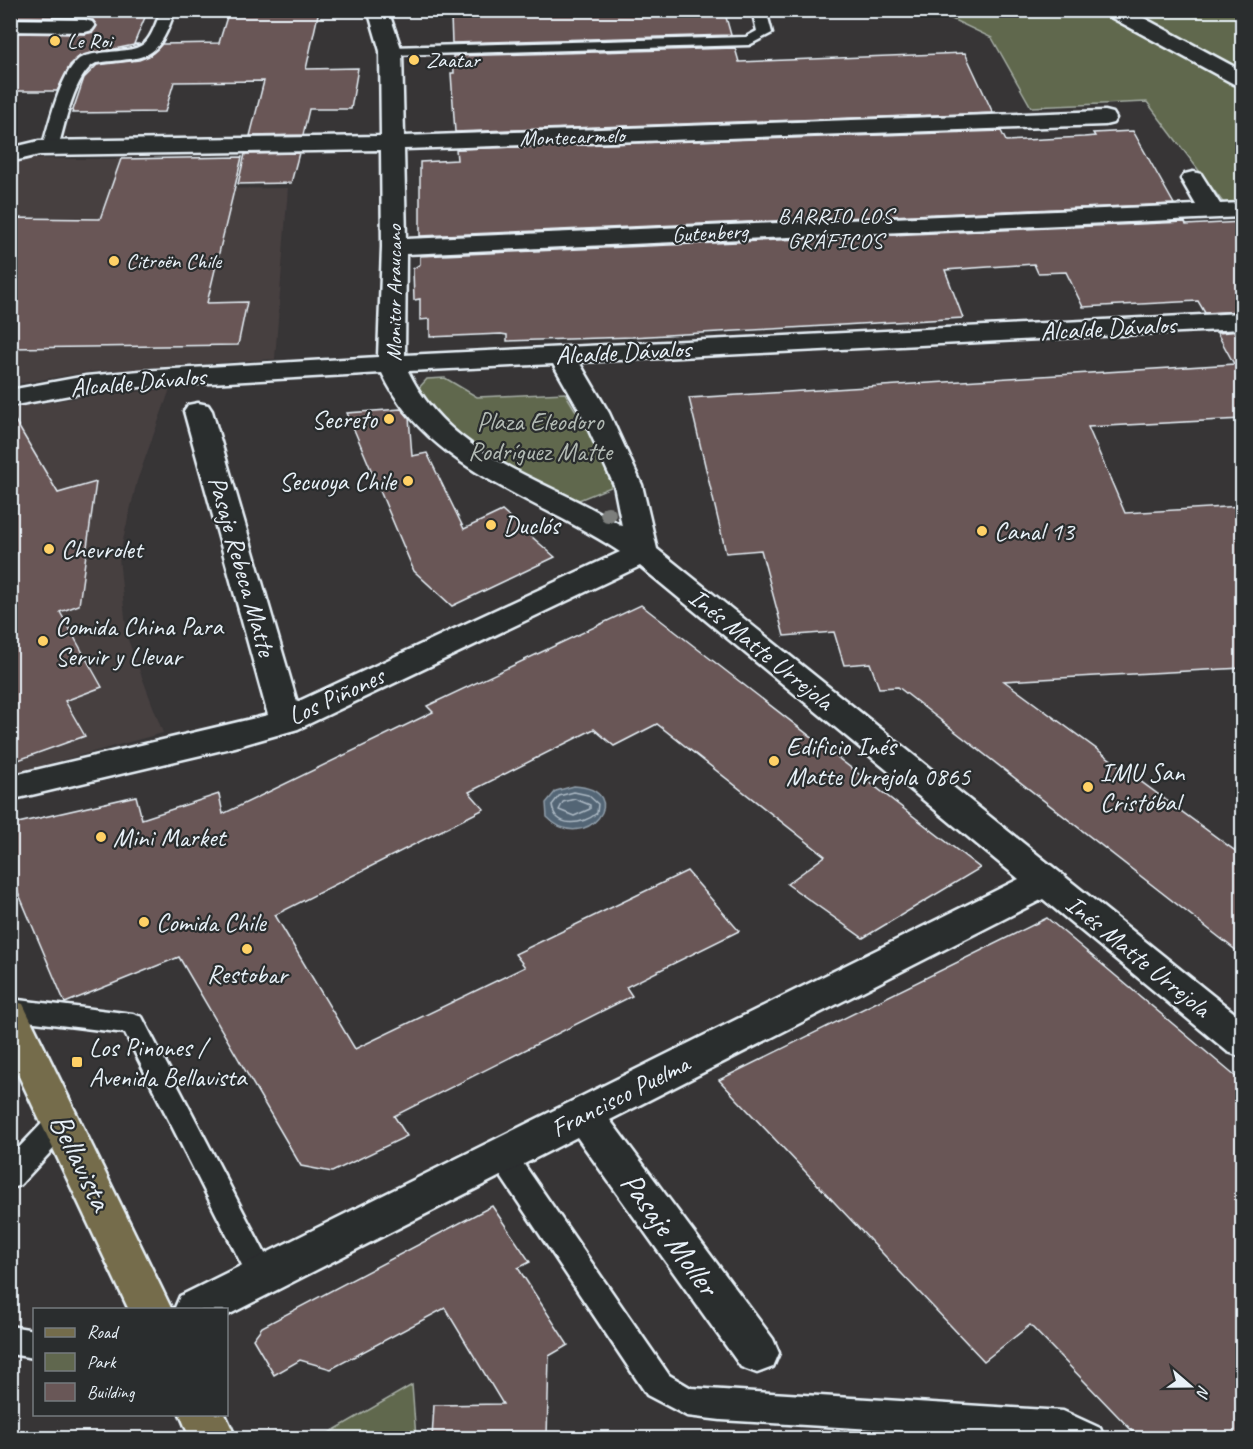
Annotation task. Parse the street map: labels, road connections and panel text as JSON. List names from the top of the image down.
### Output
{
  "streets": {
    "main road": ["Bellavista"],
    "street": [
      "Montecarmelo",
      "Gutenberg",
      "Monitor Araucano",
      "Alcalde Dávalos",
      "Pasaje Rebeca Matte",
      "Inés Matte Urrejola",
      "Los Piñones",
      "Francisco Puelma",
      "Pasaje Moller"
    ]
  },
  "crossings": [
    ["Montecarmelo", "Monitor Araucano"],
    ["Gutenberg", "Monitor Araucano"],
    ["Monitor Araucano", "Alcalde Dávalos"],
    ["Monitor Araucano", "Inés Matte Urrejola"],
    ["Monitor Araucano", "Los Piñones"],
    ["Pasaje Rebeca Matte", "Los Piñones"],
    ["Inés Matte Urrejola", "Los Piñones"],
    ["Inés Matte Urrejola", "Francisco Puelma"],
    ["Francisco Puelma", "Pasaje Moller"]
  ],
  "districts": ["BARRIO LOS GRÁFICOS"],
  "parks": ["Plaza Eleodoro Rodríguez Matte"],
  "places": {
    "other": [
      "Le Roi",
      "Zaatar",
      "Citroën Chile",
      "Secreto",
      "Secuoya Chile",
      "Duclós",
      "Canal 13",
      "Chevrolet",
      "Comida China Para Servir y Llevar",
      "Edificio Inés Matte Urrejola 0865",
      "IMU San Cristóbal",
      "Mini Market",
      "Comida Chile",
      "Restobar"
    ],
    "transit": ["Los Pinones / Avenida Bellavista"]
  },
  "legend": ["Road", "Park", "Building"],
  "north": "right"
}
